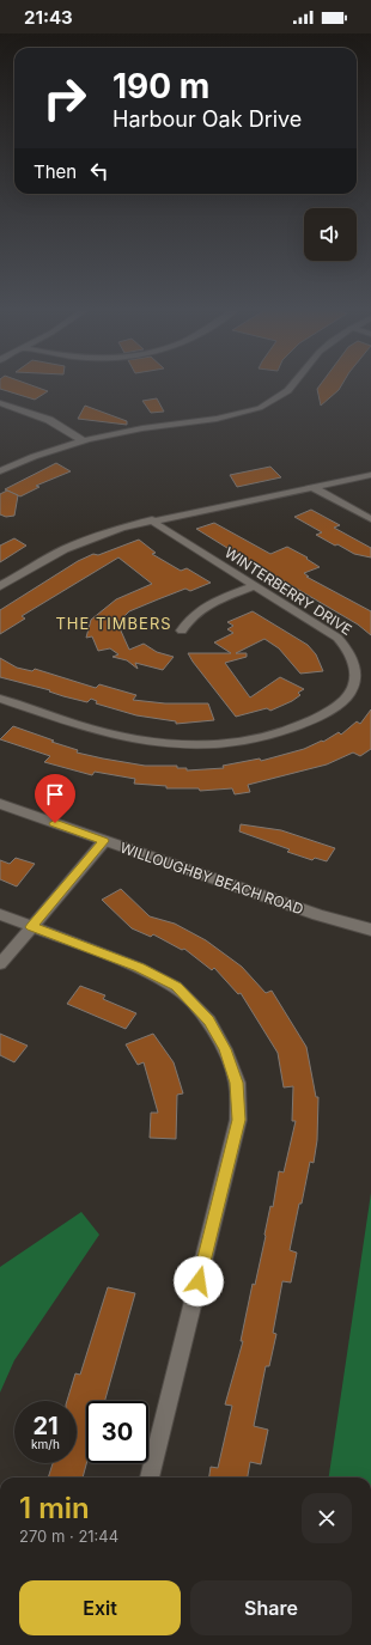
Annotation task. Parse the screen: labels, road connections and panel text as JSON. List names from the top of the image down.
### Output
{
  "streets": {
    "street": ["WINTERBERRY DRIVE", "WILLOUGHBY BEACH ROAD"]
  },
  "districts": ["THE TIMBERS"],
  "page": {
    "status": "21:43",
    "turn": ["190 m", "Harbour Oak Drive"],
    "then": "Then",
    "speed": "21 km/h",
    "limit": "30",
    "heading": ["1 min", "270 m · 21:44"],
    "buttons": ["Exit", "Share"]
  }
}
